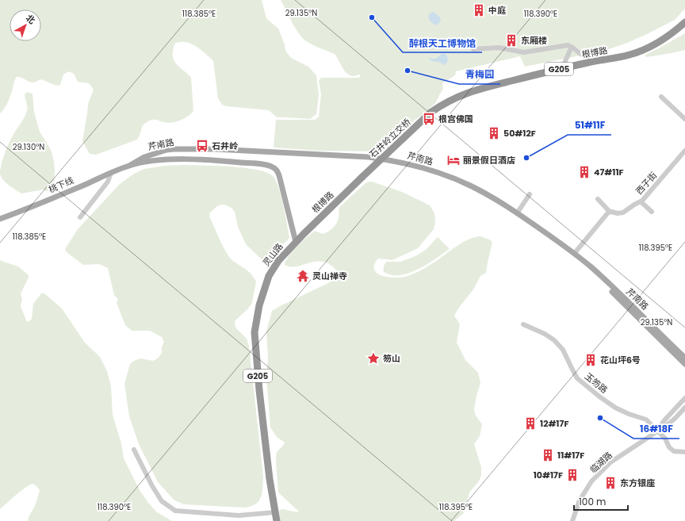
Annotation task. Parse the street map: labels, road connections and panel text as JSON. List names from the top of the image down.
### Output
{
  "streets": {
    "highway": [
      "根博路",
      "G205",
      "石井岭立交桥",
      "灵山路"
    ],
    "main road": ["芹南路", "桃下线"],
    "street": ["西子街", "玉笏路", "临湖路"]
  },
  "crossings": [
    ["根博路", "石井岭立交桥"],
    ["根博路", "灵山路"],
    ["芹南路", "桃下线"],
    ["芹南路", "灵山路"],
    ["桃下线", "灵山路"],
    ["玉笏路", "临湖路"]
  ],
  "places": {
    "building": [
      "中庭",
      "东厢楼",
      "50#12F",
      "47#11F",
      "花山坪6号",
      "12#17F",
      "11#17F",
      "10#17F",
      "东方银座"
    ],
    "other": [
      "醉根天工博物馆",
      "青梅园",
      "51#11F",
      "16#18F"
    ],
    "bus stop": ["根宫佛国", "石井岭"],
    "hotel": ["丽景假日酒店"],
    "temple": ["灵山禅寺"],
    "place": ["笏山"]
  },
  "scale_bar": "100 m",
  "north": "top right",
  "coordinates": [
    "29.135°N",
    "118.385°E",
    "118.390°E",
    "29.130°N",
    "118.395°E"
  ]
}
